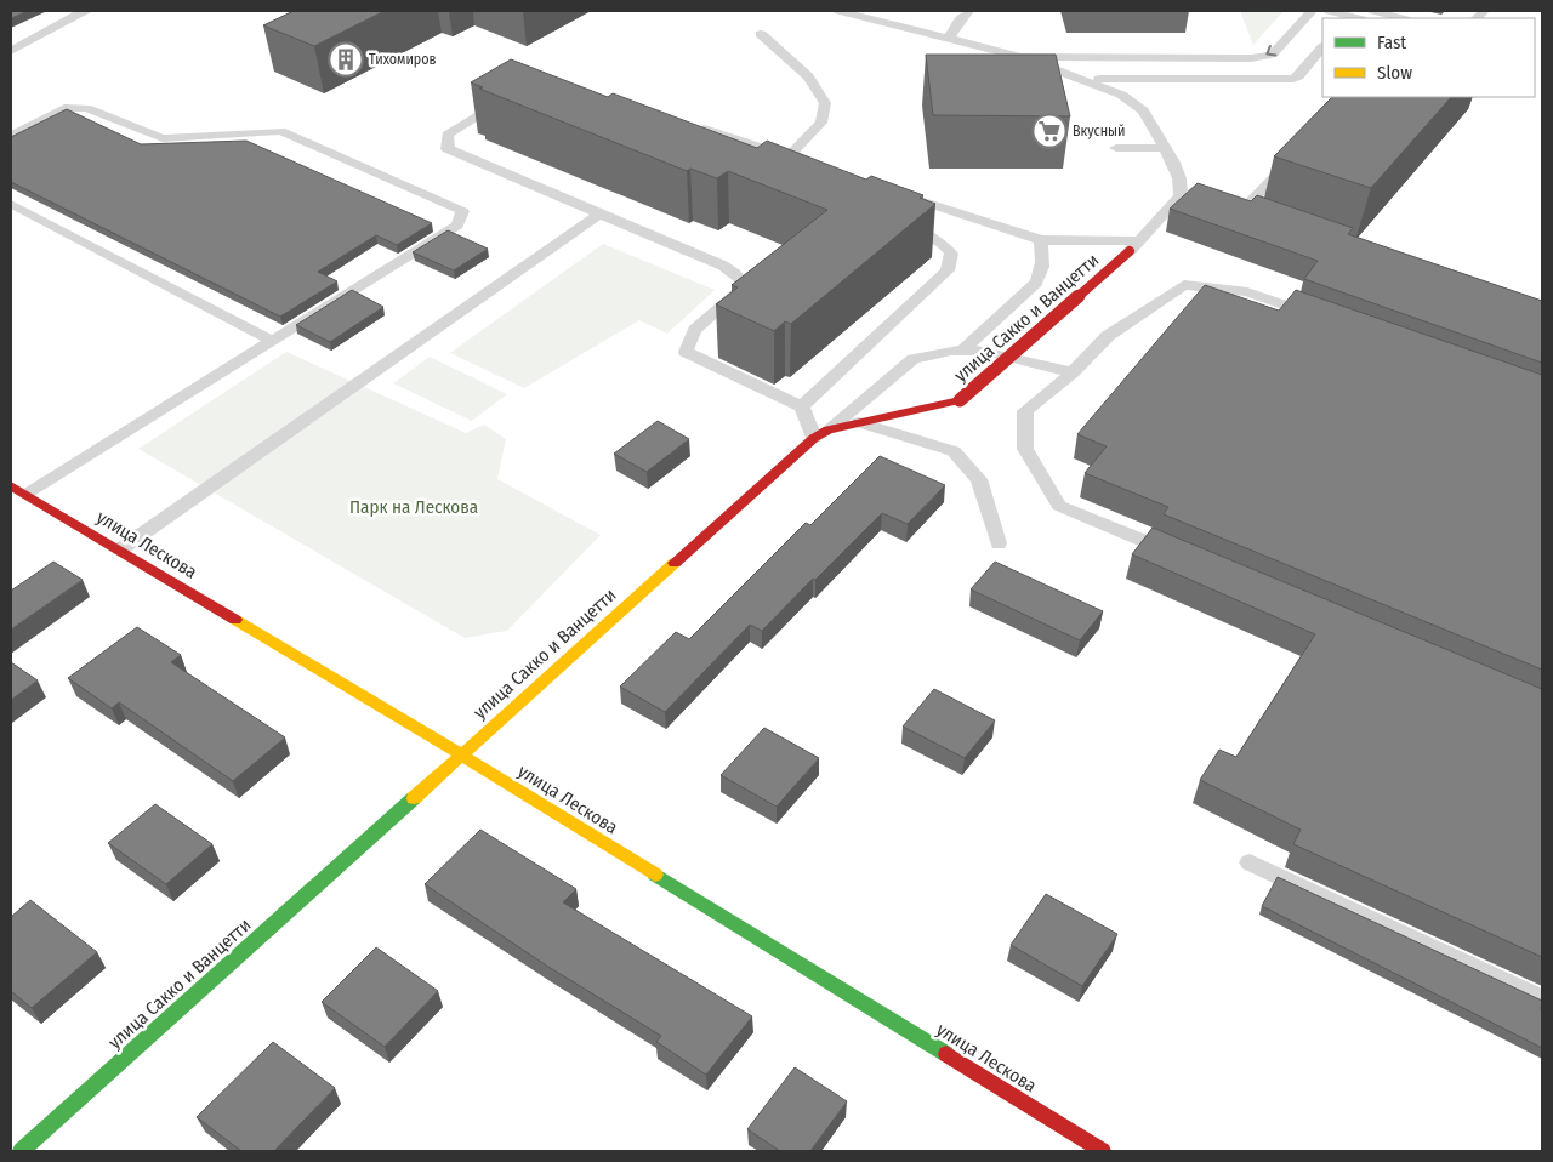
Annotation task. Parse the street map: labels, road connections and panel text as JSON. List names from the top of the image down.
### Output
{
  "streets": {
    "street": ["улица Сакко и Ванцетти", "улица Лескова"]
  },
  "crossings": [
    ["улица Сакко и Ванцетти", "улица Лескова"]
  ],
  "parks": ["Парк на Лескова"],
  "places": {
    "building": ["Тихомиров"],
    "supermarket": ["Вкусный"]
  },
  "legend": ["Fast", "Slow"]
}
